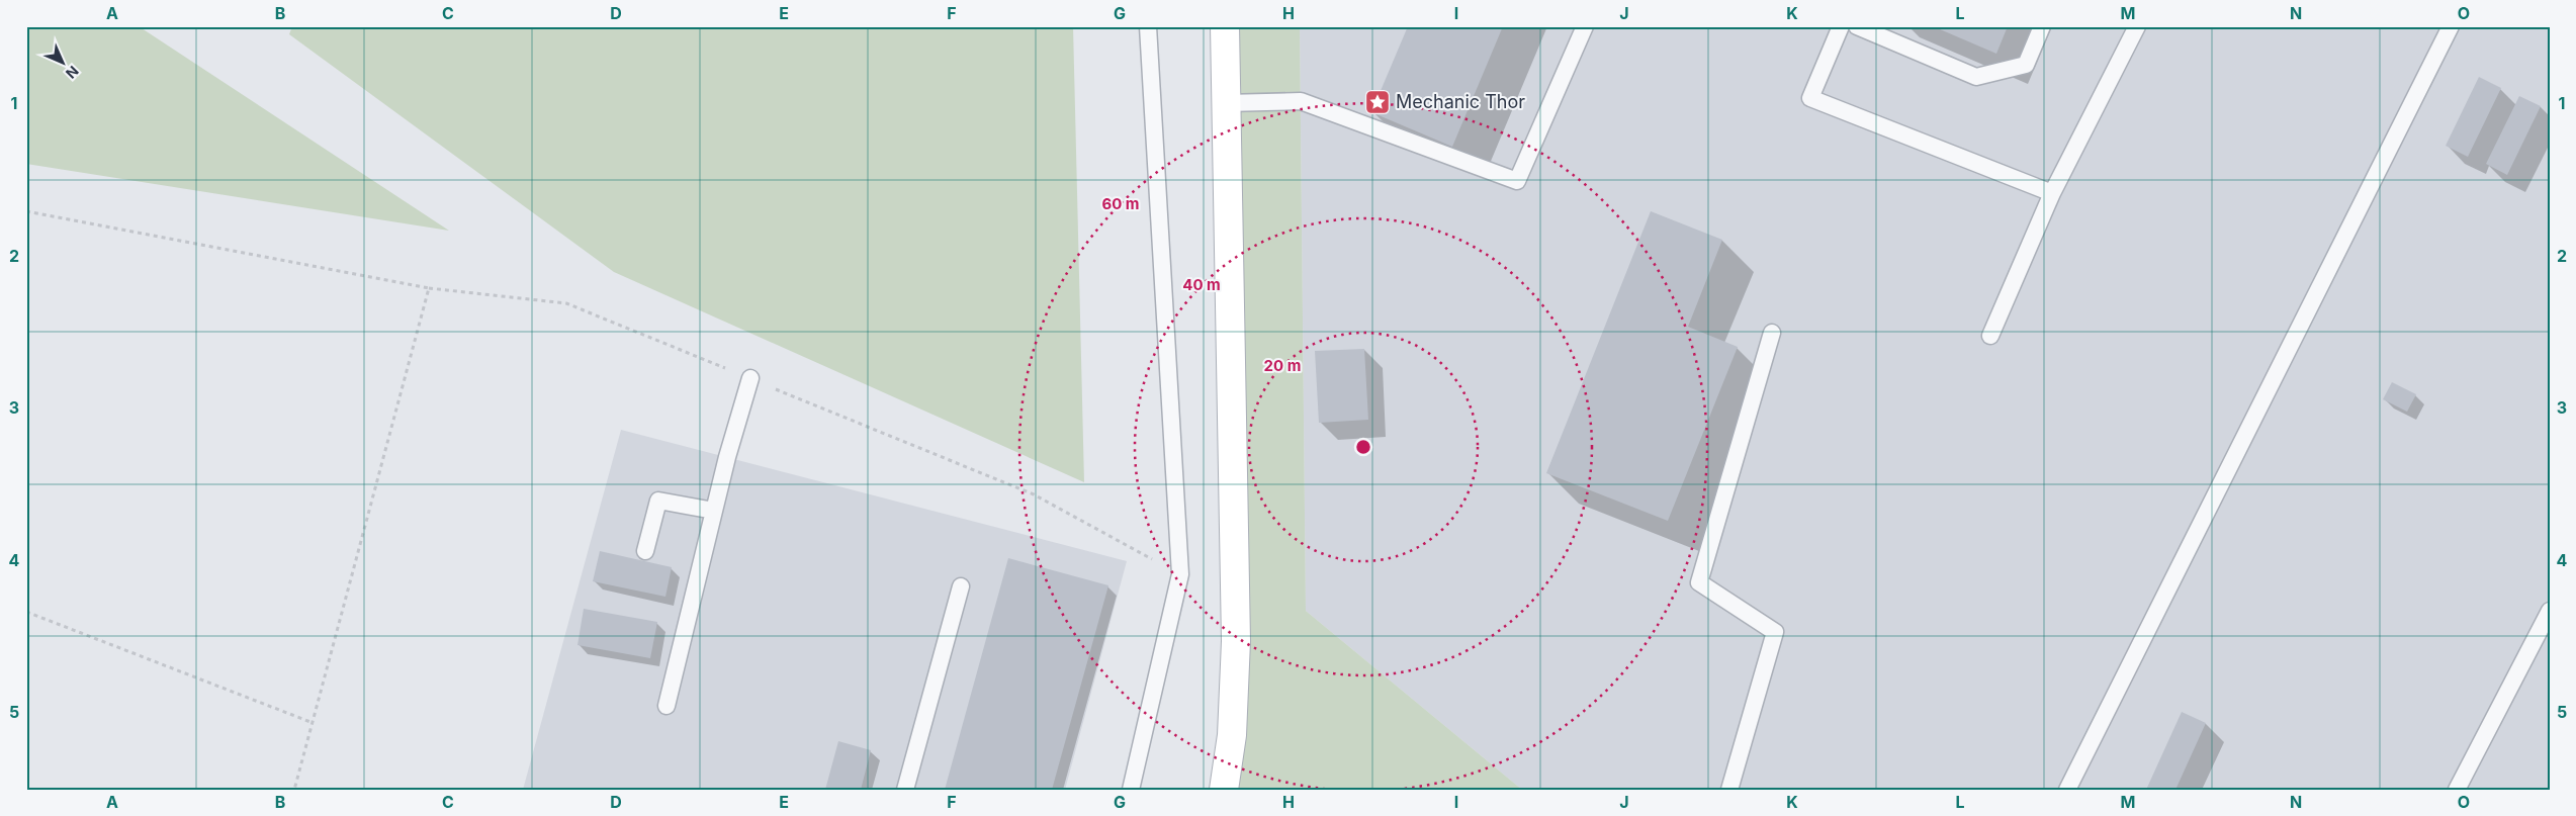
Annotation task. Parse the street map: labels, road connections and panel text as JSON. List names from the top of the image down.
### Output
{
  "places": {
    "place": ["Mechanic Thor"]
  },
  "north": "bottom right",
  "grid": {
    "columns": [
      "A",
      "B",
      "C",
      "D",
      "E",
      "F",
      "G",
      "H",
      "I",
      "J",
      "K",
      "L",
      "M",
      "N",
      "O"
    ],
    "rows": [
      "1",
      "2",
      "3",
      "4",
      "5"
    ]
  },
  "rings": ["60 m", "40 m", "20 m"]
}
